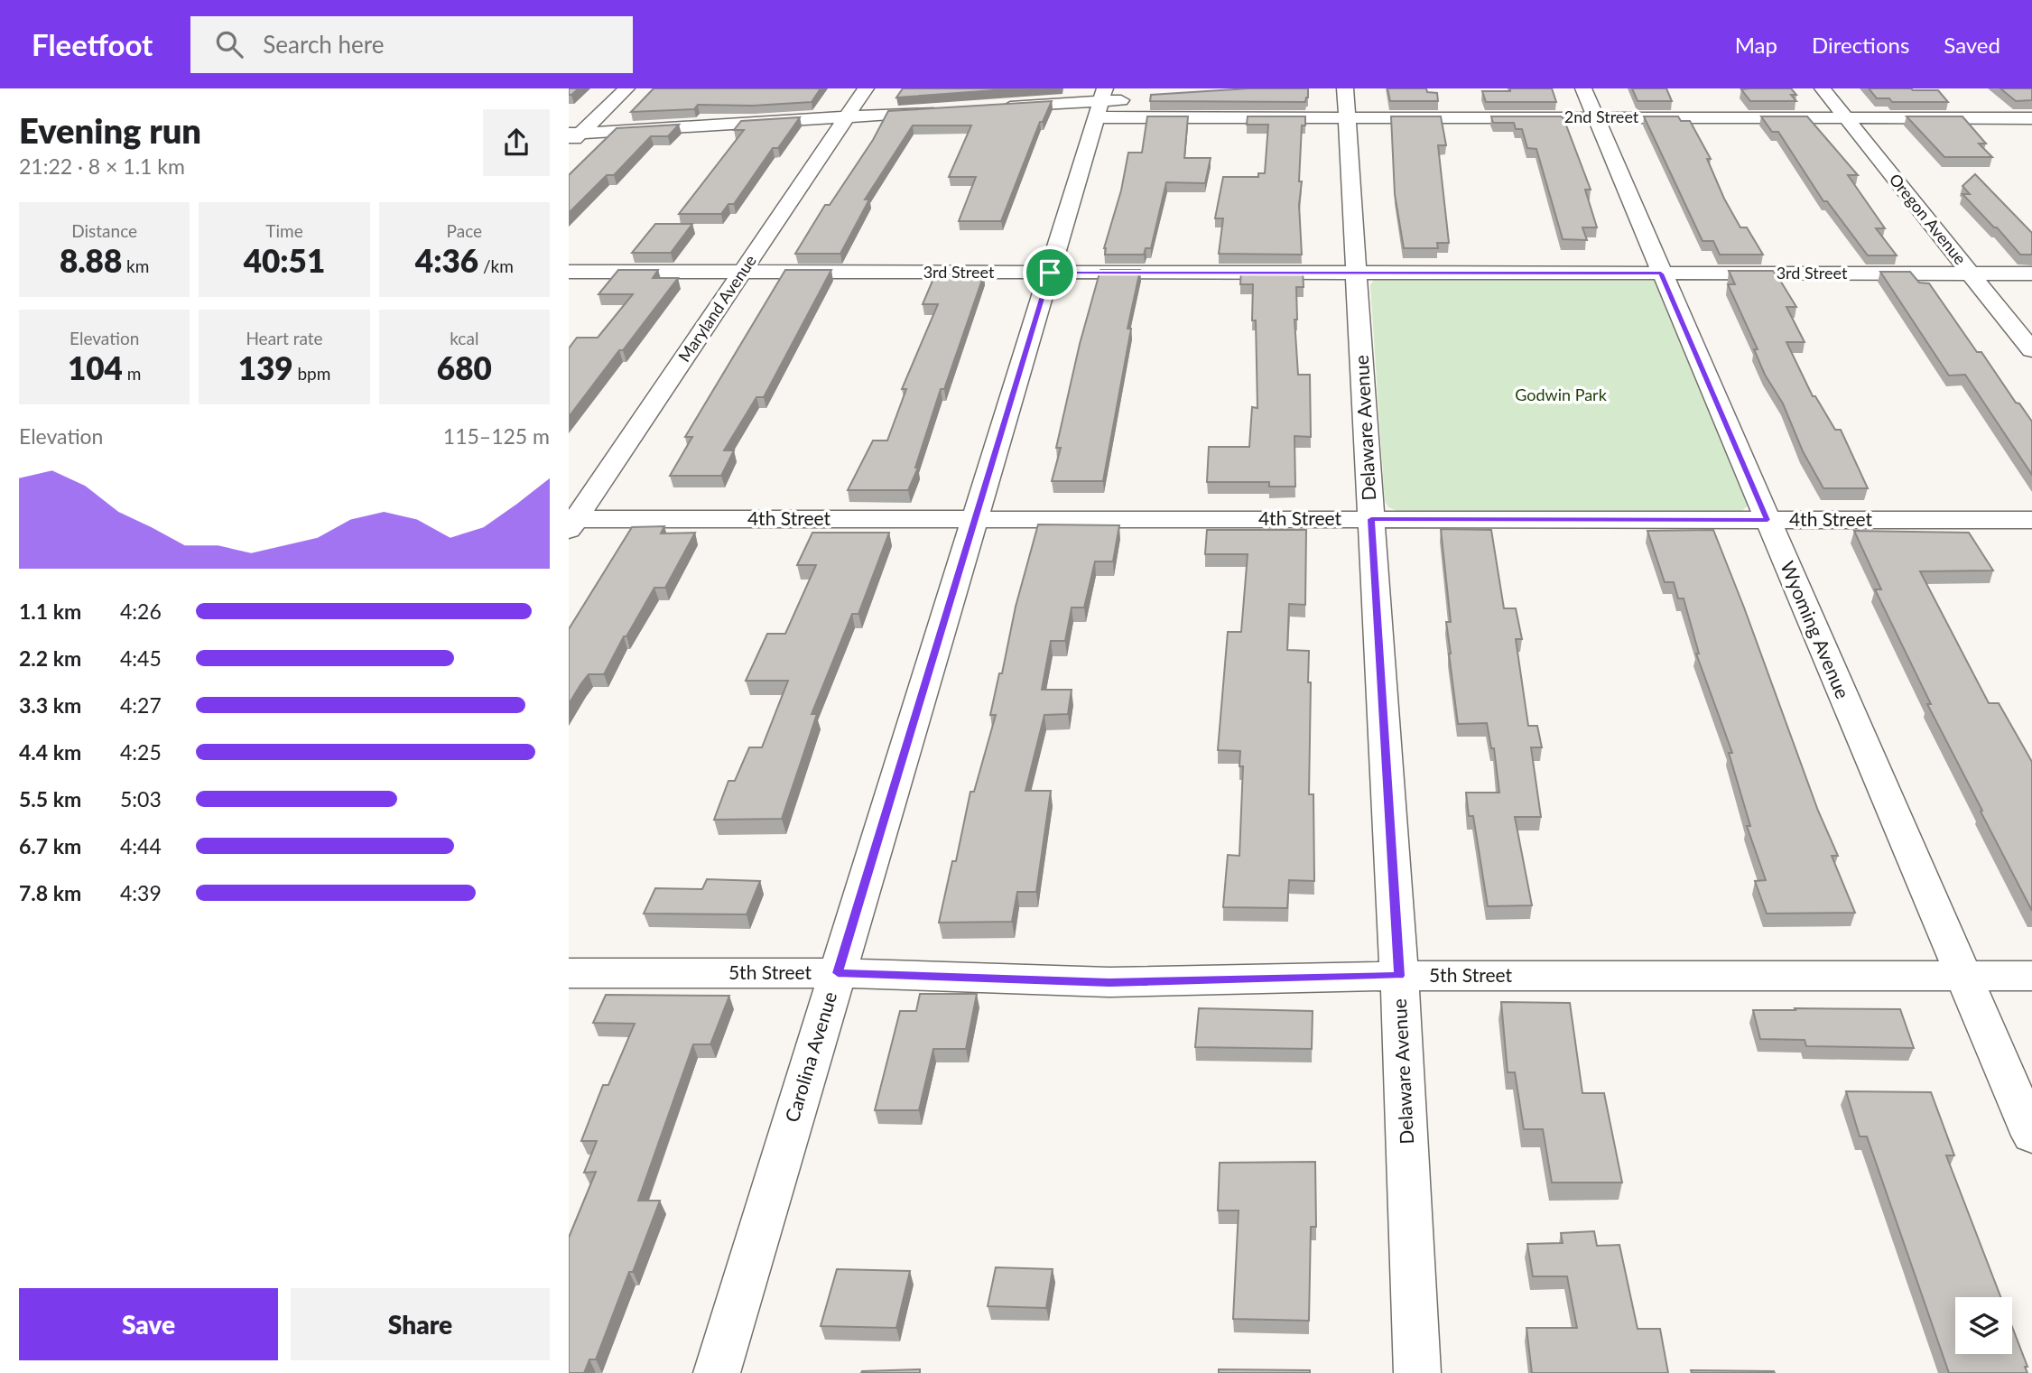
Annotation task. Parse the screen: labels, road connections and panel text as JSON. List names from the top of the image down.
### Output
{
  "streets": {
    "street": [
      "2nd Street",
      "Oregon Avenue",
      "3rd Street",
      "Maryland Avenue",
      "Delaware Avenue",
      "4th Street",
      "Wyoming Avenue",
      "5th Street",
      "Carolina Avenue"
    ]
  },
  "crossings": [
    ["2nd Street", "Oregon Avenue"],
    ["2nd Street", "Delaware Avenue"],
    ["2nd Street", "Wyoming Avenue"],
    ["2nd Street", "Carolina Avenue"],
    ["Oregon Avenue", "3rd Street"],
    ["3rd Street", "Maryland Avenue"],
    ["3rd Street", "Delaware Avenue"],
    ["3rd Street", "Wyoming Avenue"],
    ["3rd Street", "Carolina Avenue"],
    ["Maryland Avenue", "4th Street"],
    ["Delaware Avenue", "4th Street"],
    ["Delaware Avenue", "5th Street"],
    ["4th Street", "Wyoming Avenue"],
    ["4th Street", "Carolina Avenue"],
    ["Wyoming Avenue", "5th Street"],
    ["5th Street", "Carolina Avenue"]
  ],
  "parks": ["Godwin Park"],
  "page": {
    "header": "Fleetfoot",
    "search": "Search here",
    "nav": ["Map", "Directions", "Saved"],
    "heading": ["Evening run", "21:22 · 8 × 1.1 km"],
    "stats": [
      ["Distance", "8.88 km"],
      ["Time", "40:51"],
      ["Pace", "4:36 /km"],
      ["Elevation", "104 m"],
      ["Heart rate", "139 bpm"],
      ["kcal", "680"]
    ],
    "chart": ["Elevation", "115–125 m"],
    "list": [
      {
        "name": "1.1 km",
        "note": "4:26"
      },
      {
        "name": "2.2 km",
        "note": "4:45"
      },
      {
        "name": "3.3 km",
        "note": "4:27"
      },
      {
        "name": "4.4 km",
        "note": "4:25"
      },
      {
        "name": "5.5 km",
        "note": "5:03"
      },
      {
        "name": "6.7 km",
        "note": "4:44"
      },
      {
        "name": "7.8 km",
        "note": "4:39"
      }
    ],
    "buttons": ["Save", "Share"]
  }
}
